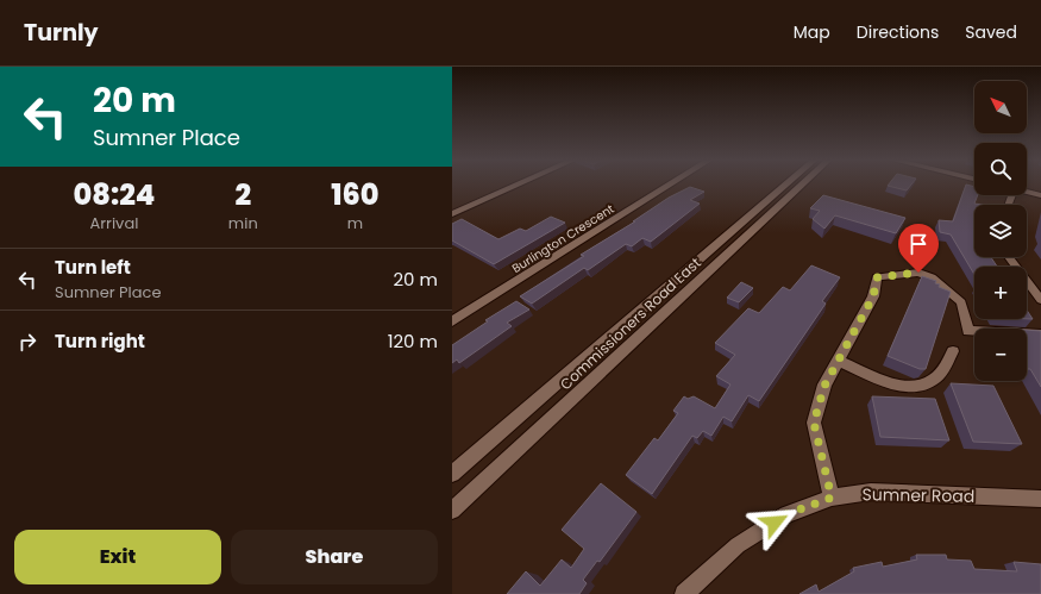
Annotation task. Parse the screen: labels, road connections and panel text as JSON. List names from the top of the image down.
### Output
{
  "streets": {
    "street": ["Burlington Crescent", "Commissioners Road East", "Sumner Road"]
  },
  "north": "top left",
  "page": {
    "header": "Turnly",
    "nav": ["Map", "Directions", "Saved"],
    "turn": ["20 m", "Sumner Place"],
    "map_buttons": ["+", "−"],
    "eta": [
      "08:24",
      "Arrival",
      "2",
      "min",
      "160",
      "m"
    ],
    "list": [
      {
        "name": "Turn left",
        "note": "Sumner Place",
        "value": "20 m"
      },
      {
        "name": "Turn right",
        "value": "120 m"
      }
    ],
    "buttons": ["Exit", "Share"]
  }
}
